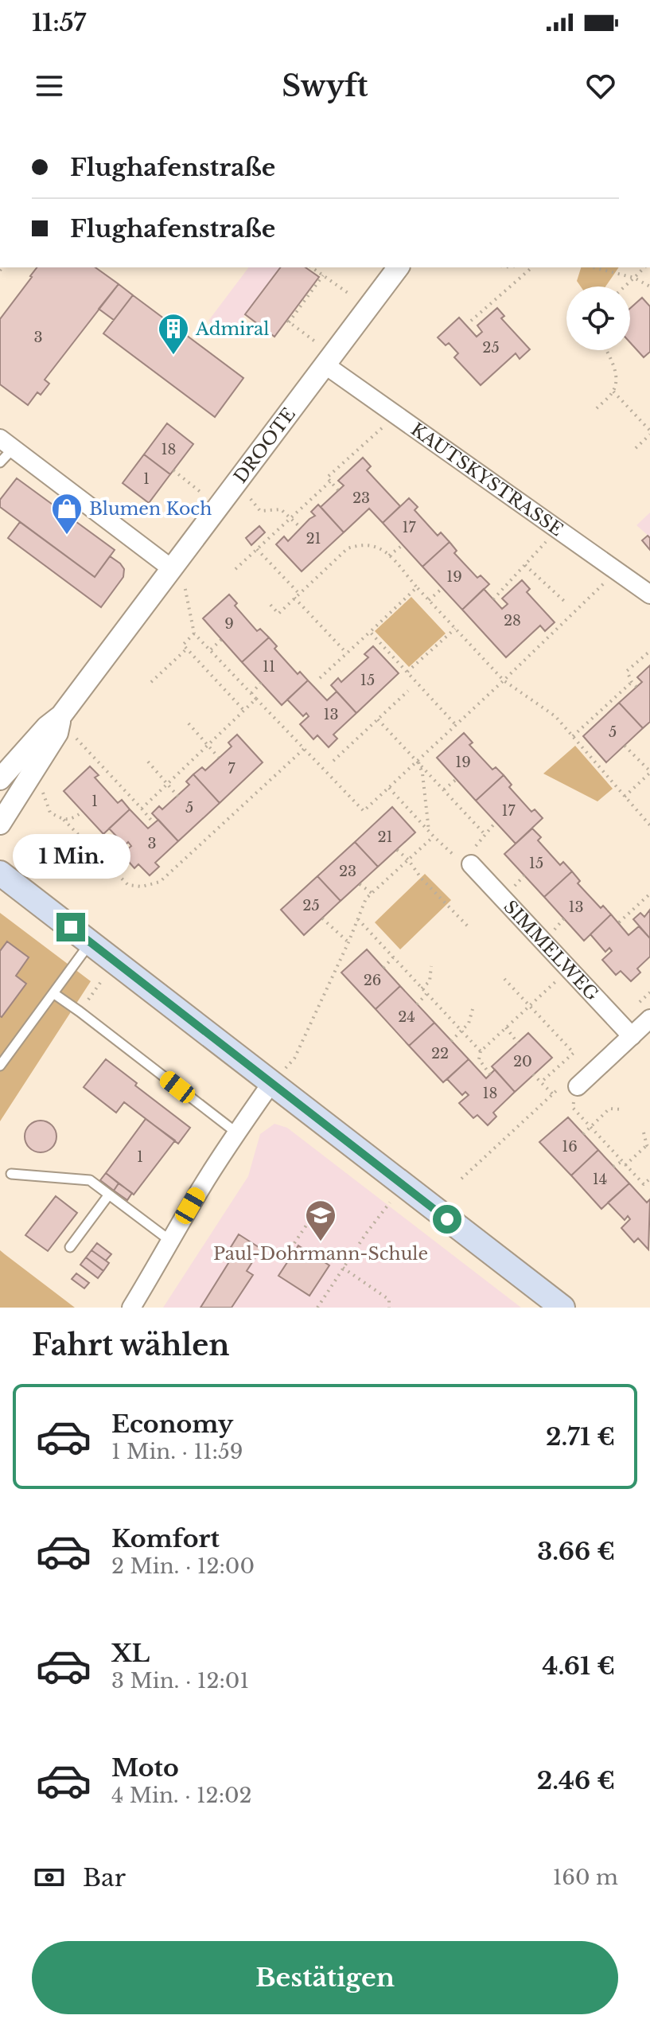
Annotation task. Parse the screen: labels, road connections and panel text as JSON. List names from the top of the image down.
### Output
{
  "streets": {
    "street": ["DROOTE", "KAUTSKYSTRASSE", "SIMMELWEG"]
  },
  "crossings": [
    ["DROOTE", "KAUTSKYSTRASSE"]
  ],
  "places": {
    "building": ["Admiral"],
    "shop": ["Blumen Koch"],
    "school or university": ["Paul-Dohrmann-Schule"]
  },
  "house_numbers": [
    "3",
    "25",
    "18",
    "1",
    "23",
    "17",
    "21",
    "19",
    "28",
    "9",
    "11",
    "15",
    "13",
    "5",
    "19",
    "7",
    "1",
    "5",
    "17",
    "21",
    "3",
    "15",
    "23",
    "25",
    "13",
    "26",
    "24",
    "22",
    "20",
    "18",
    "16",
    "1",
    "14"
  ],
  "page": {
    "status": "11:57",
    "header": "Swyft",
    "banner": ["Flughafenstraße", "Flughafenstraße"],
    "bubble": "1 Min.",
    "heading": "Fahrt wählen",
    "list": [
      {
        "name": "Economy",
        "note": "1 Min. · 11:59",
        "value": "2.71 €"
      },
      {
        "name": "Komfort",
        "note": "2 Min. · 12:00",
        "value": "3.66 €"
      },
      {
        "name": "XL",
        "note": "3 Min. · 12:01",
        "value": "4.61 €"
      },
      {
        "name": "Moto",
        "note": "4 Min. · 12:02",
        "value": "2.46 €"
      }
    ],
    "pay": ["Bar", "160 m"],
    "buttons": "Bestätigen"
  }
}
